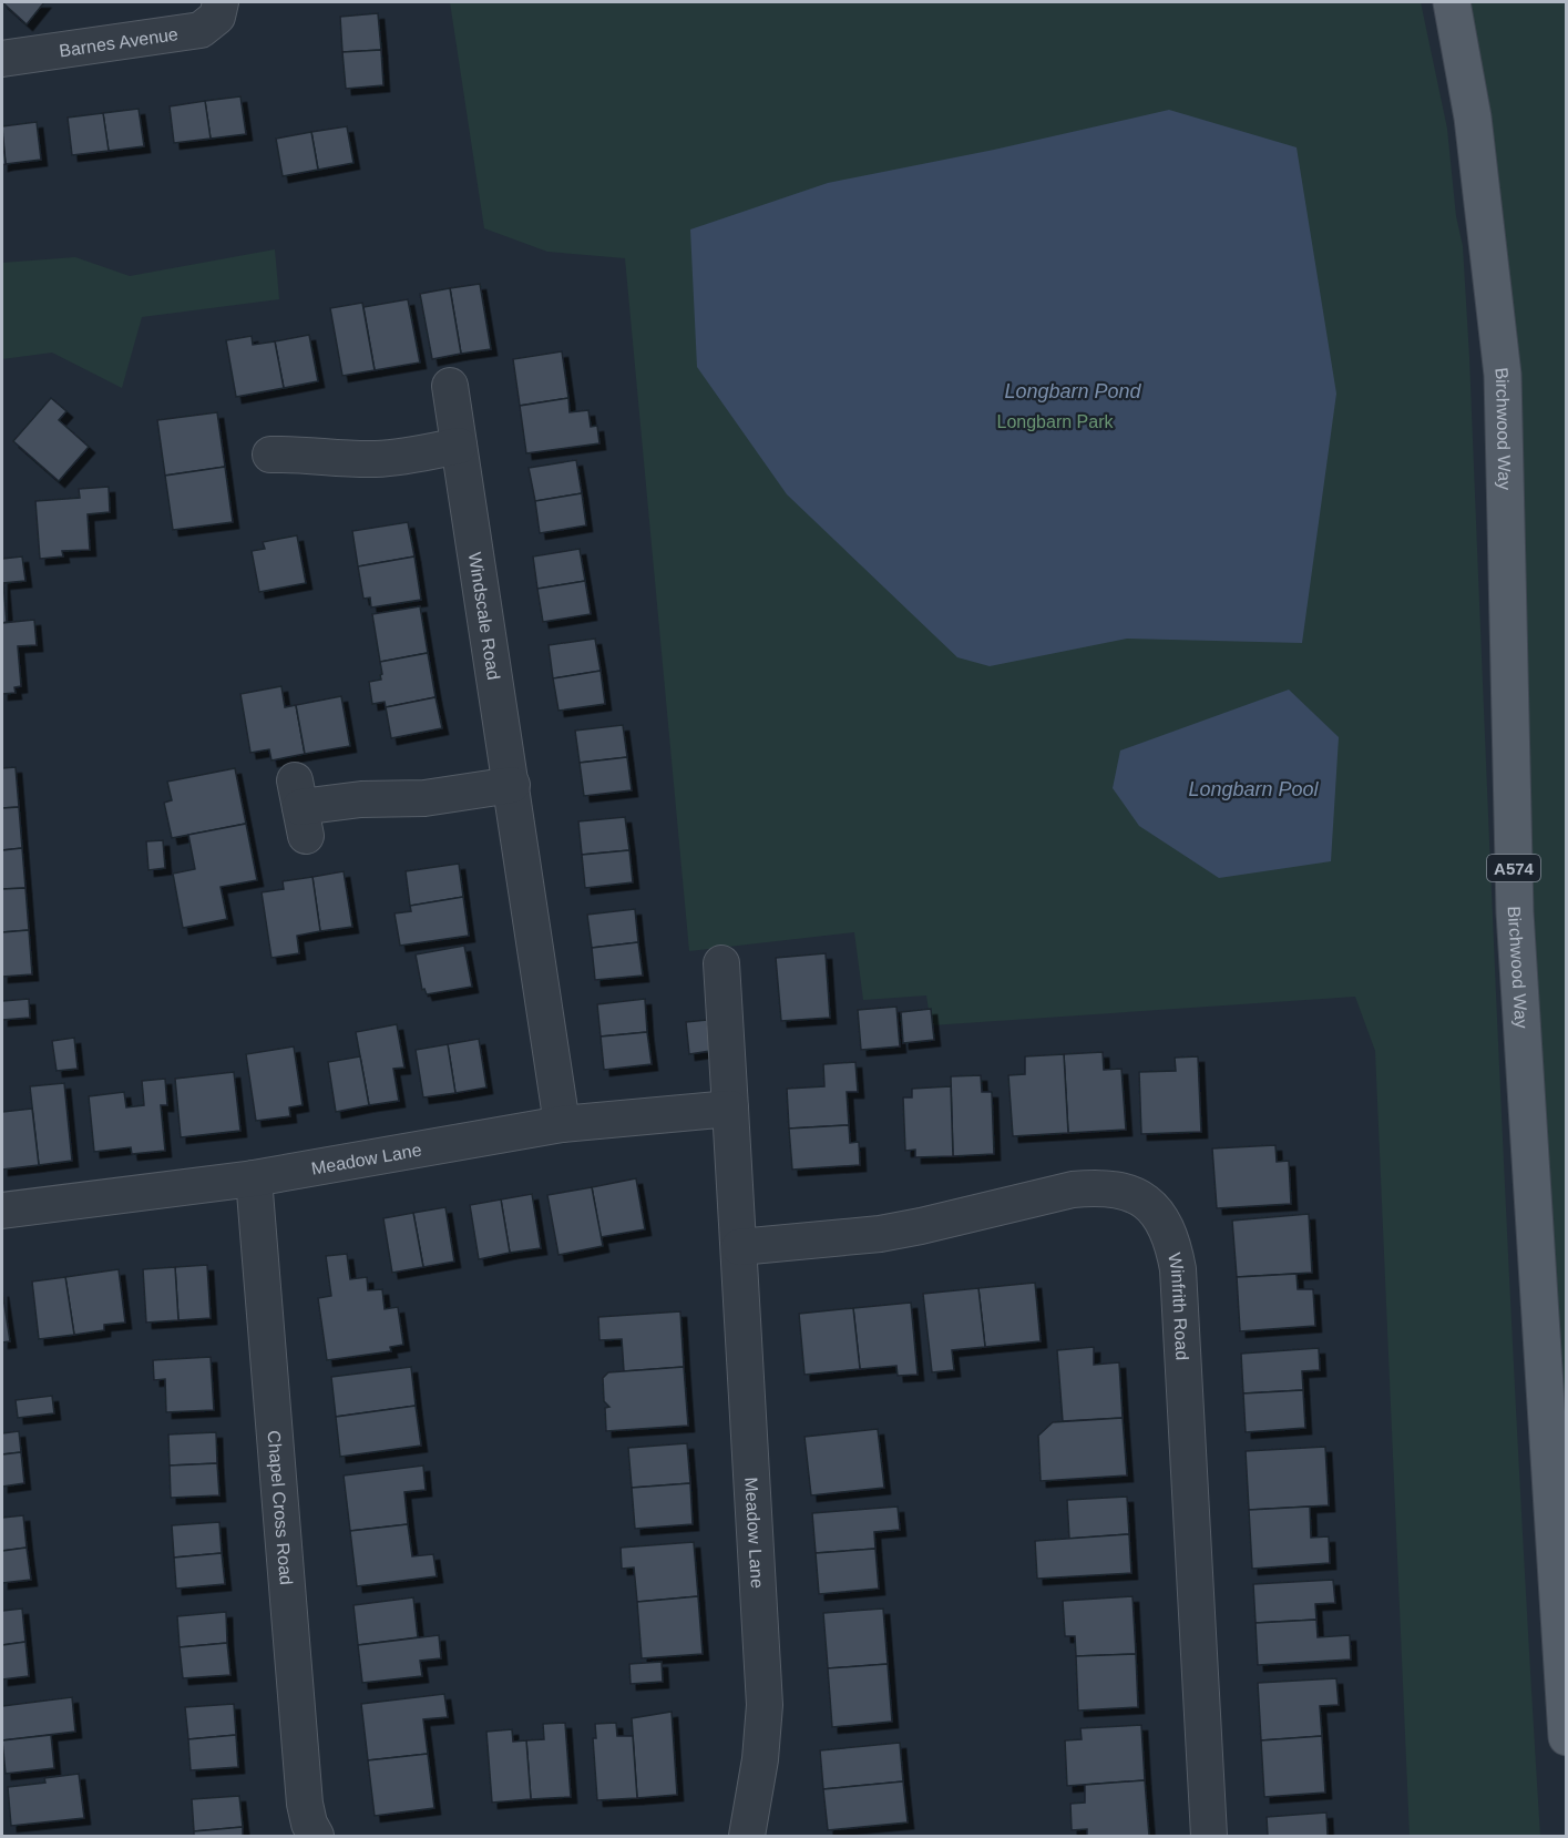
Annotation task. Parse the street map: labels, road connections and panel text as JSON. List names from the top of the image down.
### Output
{
  "streets": {
    "main road": ["Birchwood Way", "A574"],
    "street": [
      "Barnes Avenue",
      "Windscale Road",
      "Meadow Lane",
      "Winfrith Road",
      "Chapel Cross Road"
    ]
  },
  "crossings": [
    ["Windscale Road", "Meadow Lane"],
    ["Meadow Lane", "Winfrith Road"],
    ["Meadow Lane", "Chapel Cross Road"]
  ],
  "water": ["Longbarn Pond", "Longbarn Pool"],
  "parks": ["Longbarn Park"]
}
